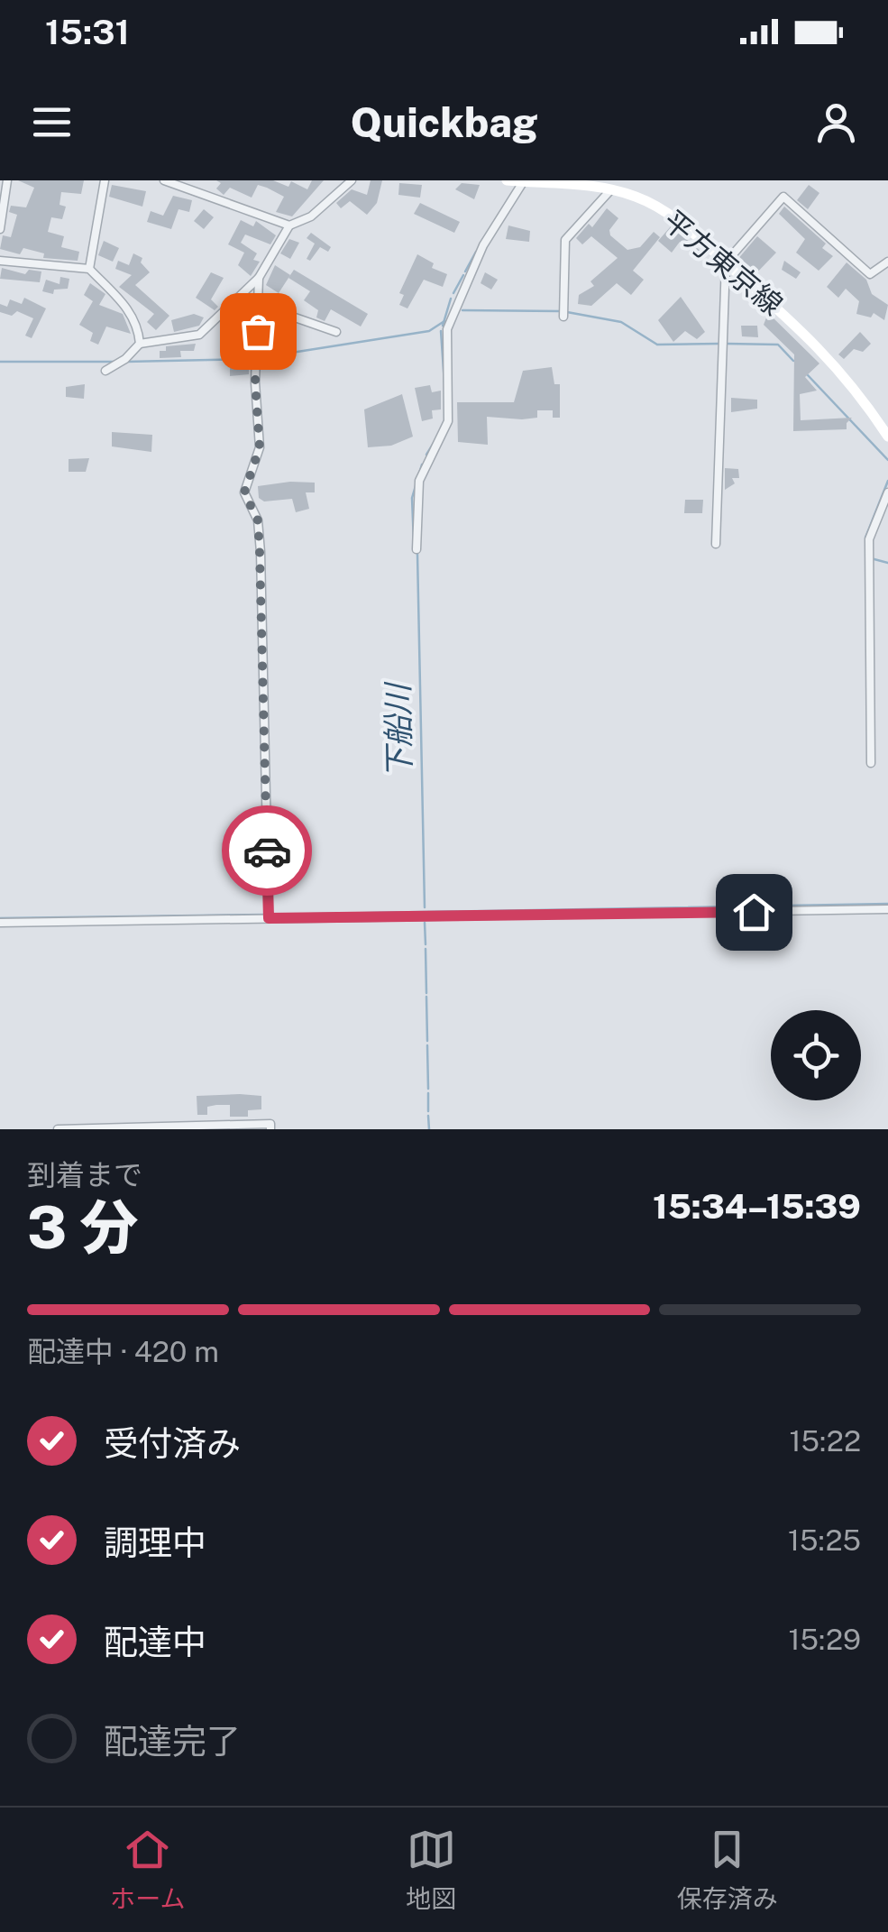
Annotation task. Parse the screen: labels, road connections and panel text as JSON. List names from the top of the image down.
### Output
{
  "streets": {
    "main road": ["平方東京線"]
  },
  "water": ["下船川"],
  "page": {
    "status": "15:31",
    "header": "Quickbag",
    "heading": ["3 分", "到着まで", "15:34–15:39"],
    "bar": "配達中 · 420 m",
    "list": [
      ["受付済み", "15:22"],
      ["調理中", "15:25"],
      ["配達中", "15:29"],
      "配達完了"
    ],
    "tabs": ["ホーム", "地図", "保存済み"]
  }
}
